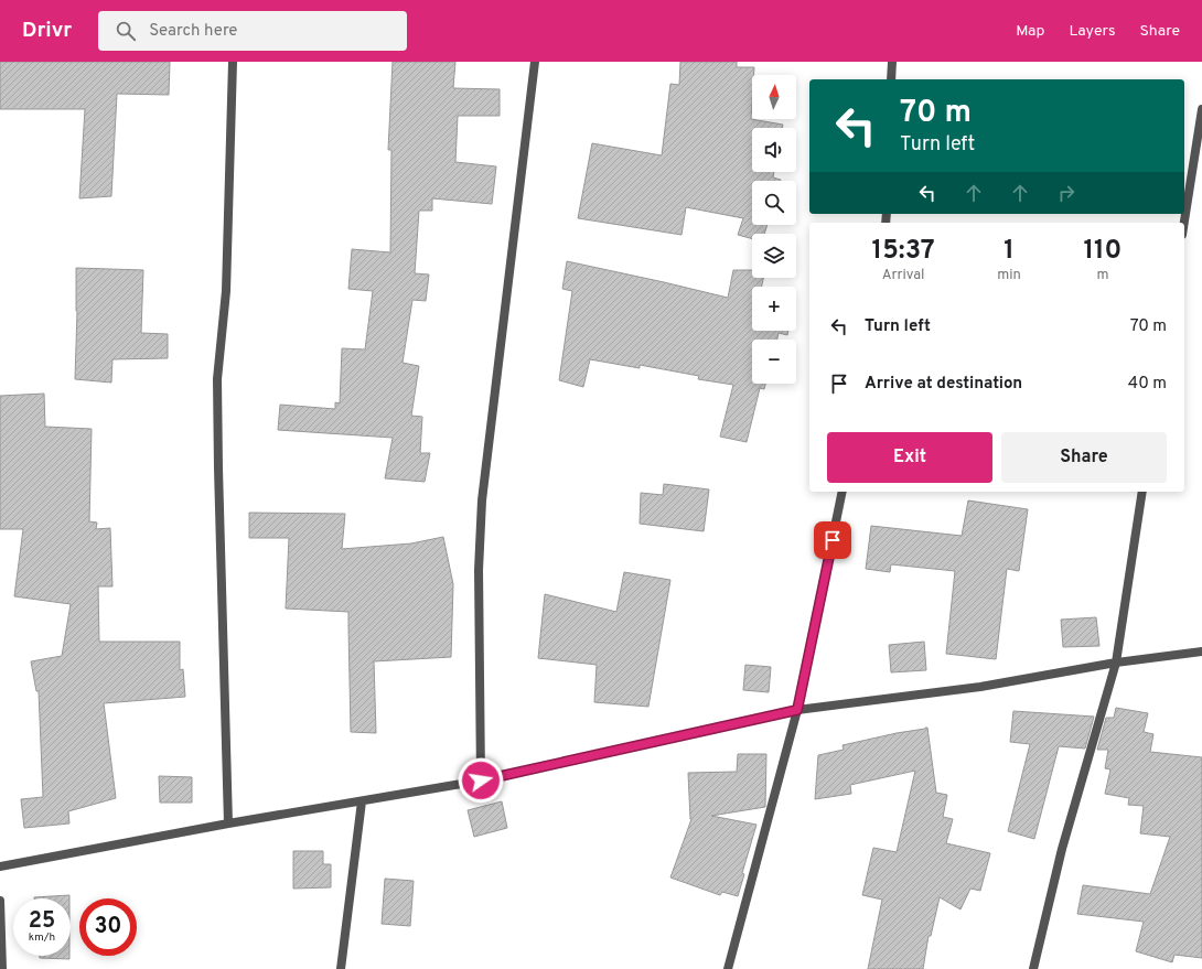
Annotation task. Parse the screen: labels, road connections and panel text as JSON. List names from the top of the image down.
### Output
{
  "north": "top",
  "page": {
    "header": "Drivr",
    "search": "Search here",
    "nav": ["Map", "Layers", "Share"],
    "map_buttons": ["+", "−"],
    "turn": ["70 m", "Turn left"],
    "eta": [
      "15:37",
      "Arrival",
      "1",
      "min",
      "110",
      "m"
    ],
    "list": [
      {
        "name": "Turn left",
        "value": "70 m"
      },
      {
        "name": "Arrive at destination",
        "value": "40 m"
      }
    ],
    "buttons": ["Exit", "Share"],
    "speed": "25 km/h",
    "limit": "30"
  }
}
